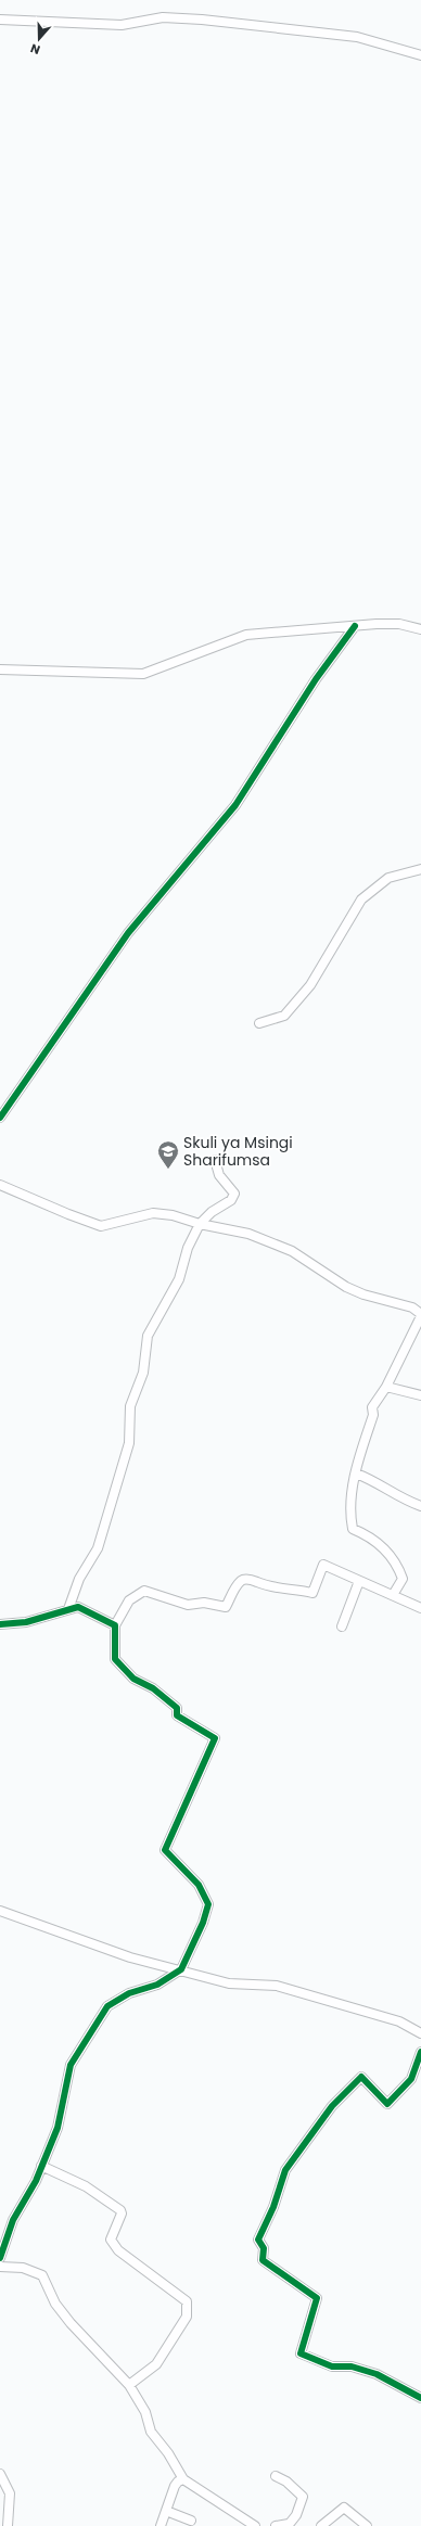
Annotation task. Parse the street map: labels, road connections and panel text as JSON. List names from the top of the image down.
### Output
{
  "places": {
    "school or university": ["Skuli ya Msingi Sharifumsa"]
  },
  "north": "bottom"
}
